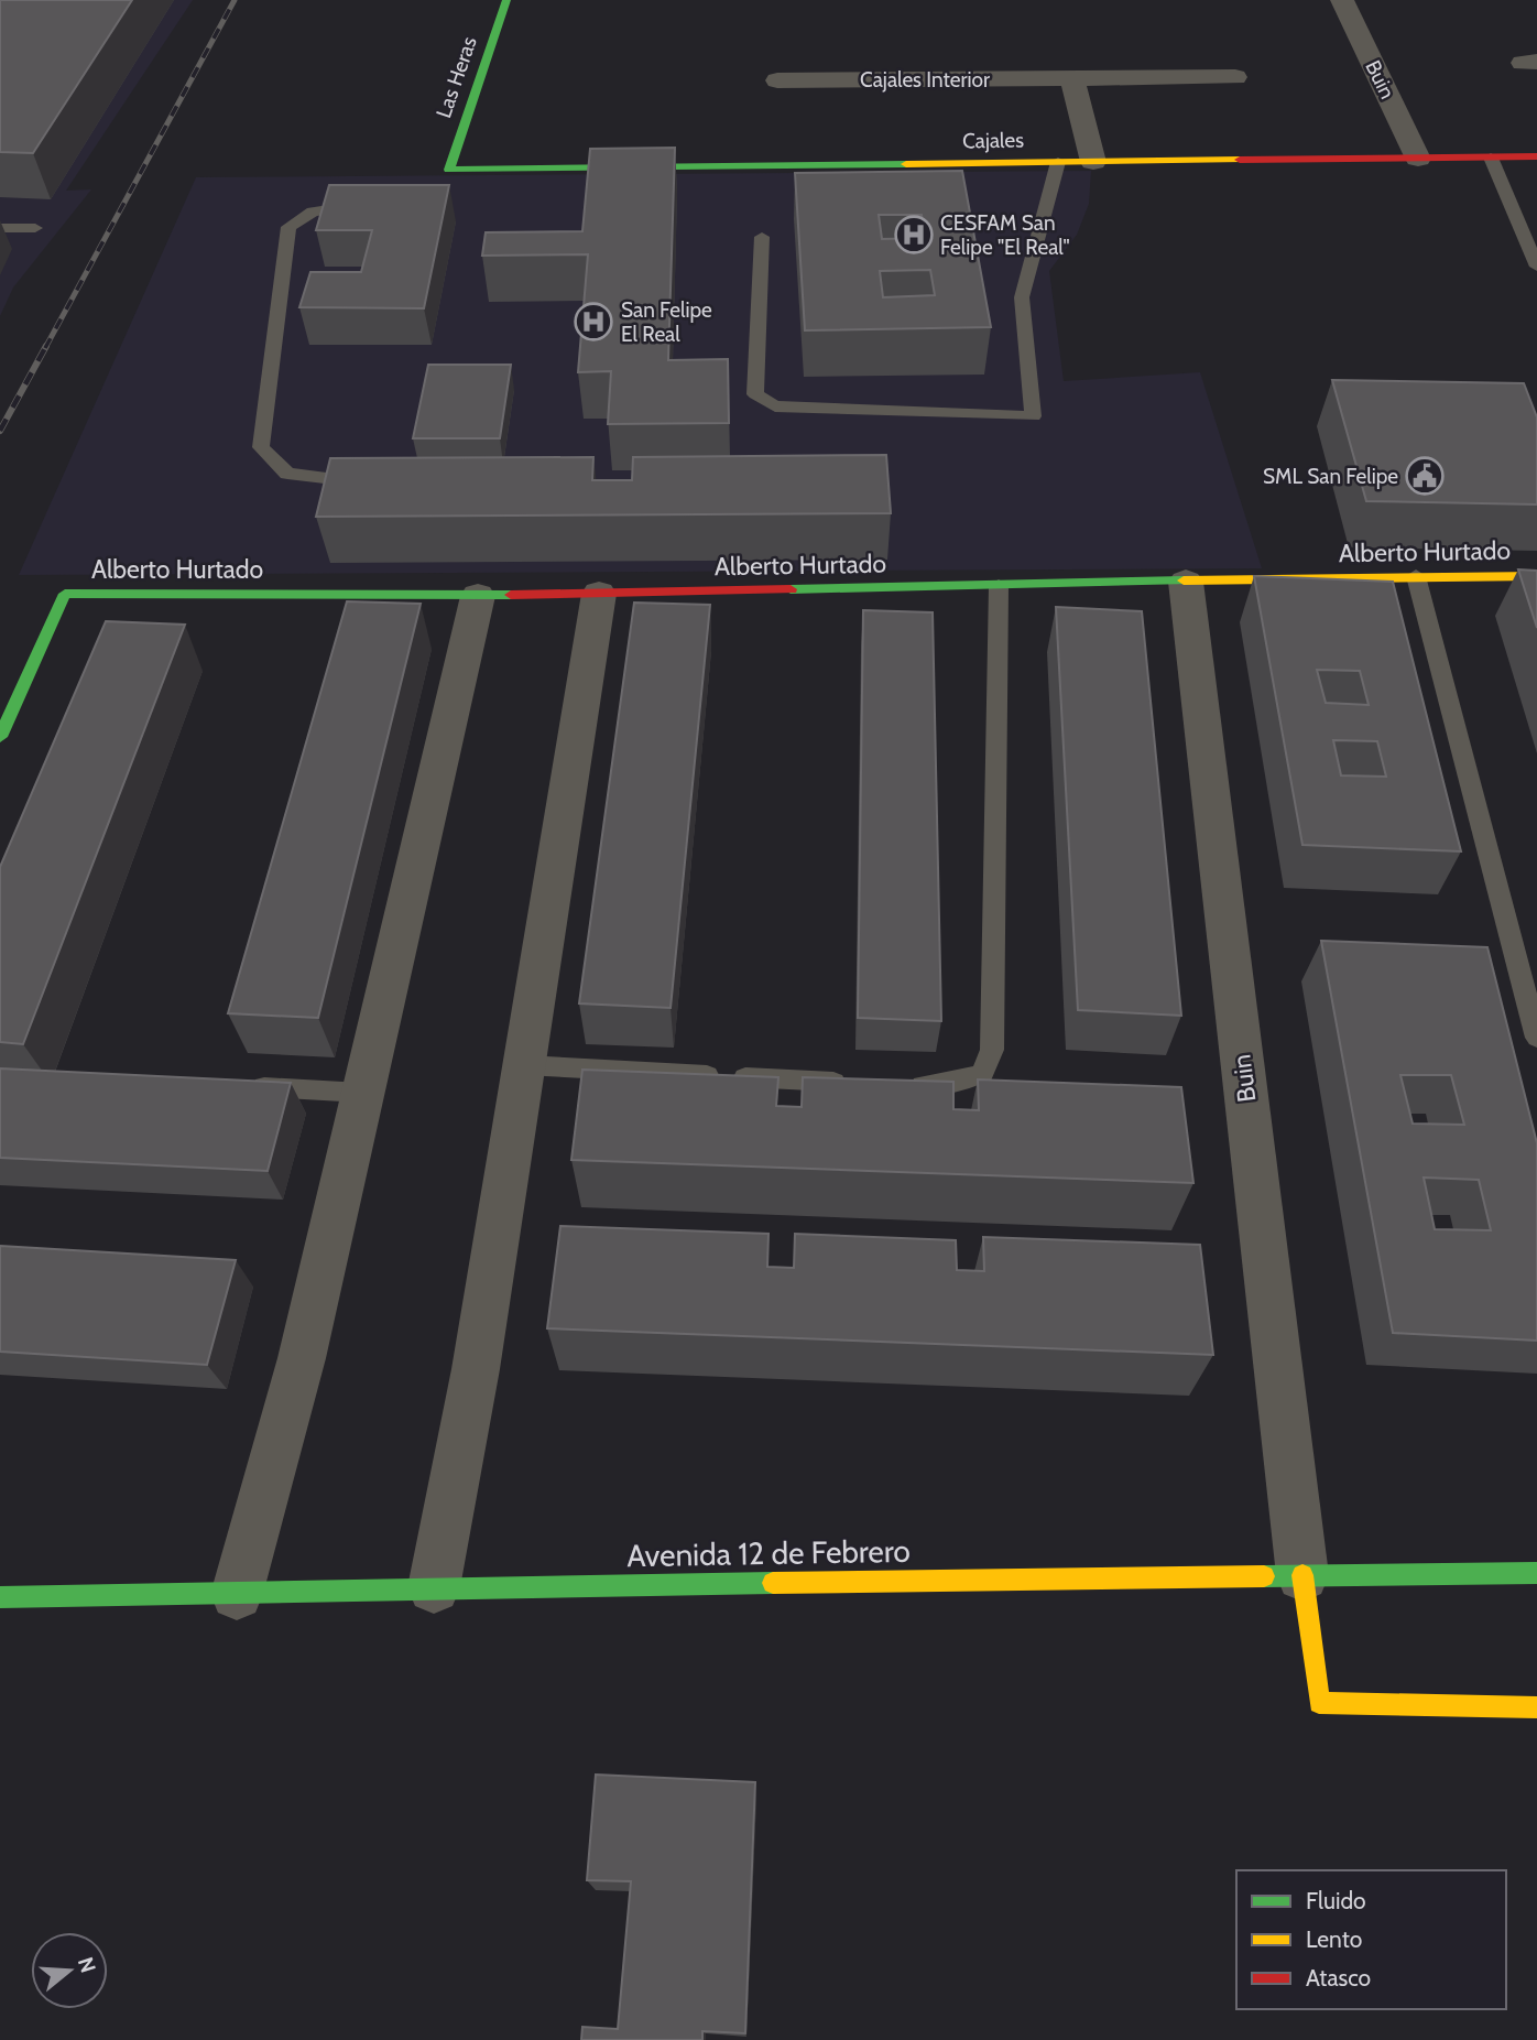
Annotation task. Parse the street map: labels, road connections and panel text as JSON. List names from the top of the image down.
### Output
{
  "streets": {
    "street": [
      "Las Heras",
      "Cajales Interior",
      "Buin",
      "Cajales",
      "Alberto Hurtado",
      "Avenida 12 de Febrero"
    ]
  },
  "crossings": [
    ["Las Heras", "Cajales"],
    ["Buin", "Cajales"],
    ["Buin", "Alberto Hurtado"],
    ["Buin", "Avenida 12 de Febrero"]
  ],
  "places": {
    "hospital": ["CESFAM San Felipe \"El Real\"", "San Felipe El Real"],
    "public building": ["SML San Felipe"]
  },
  "legend": ["Fluido", "Lento", "Atasco"],
  "north": "right"
}
